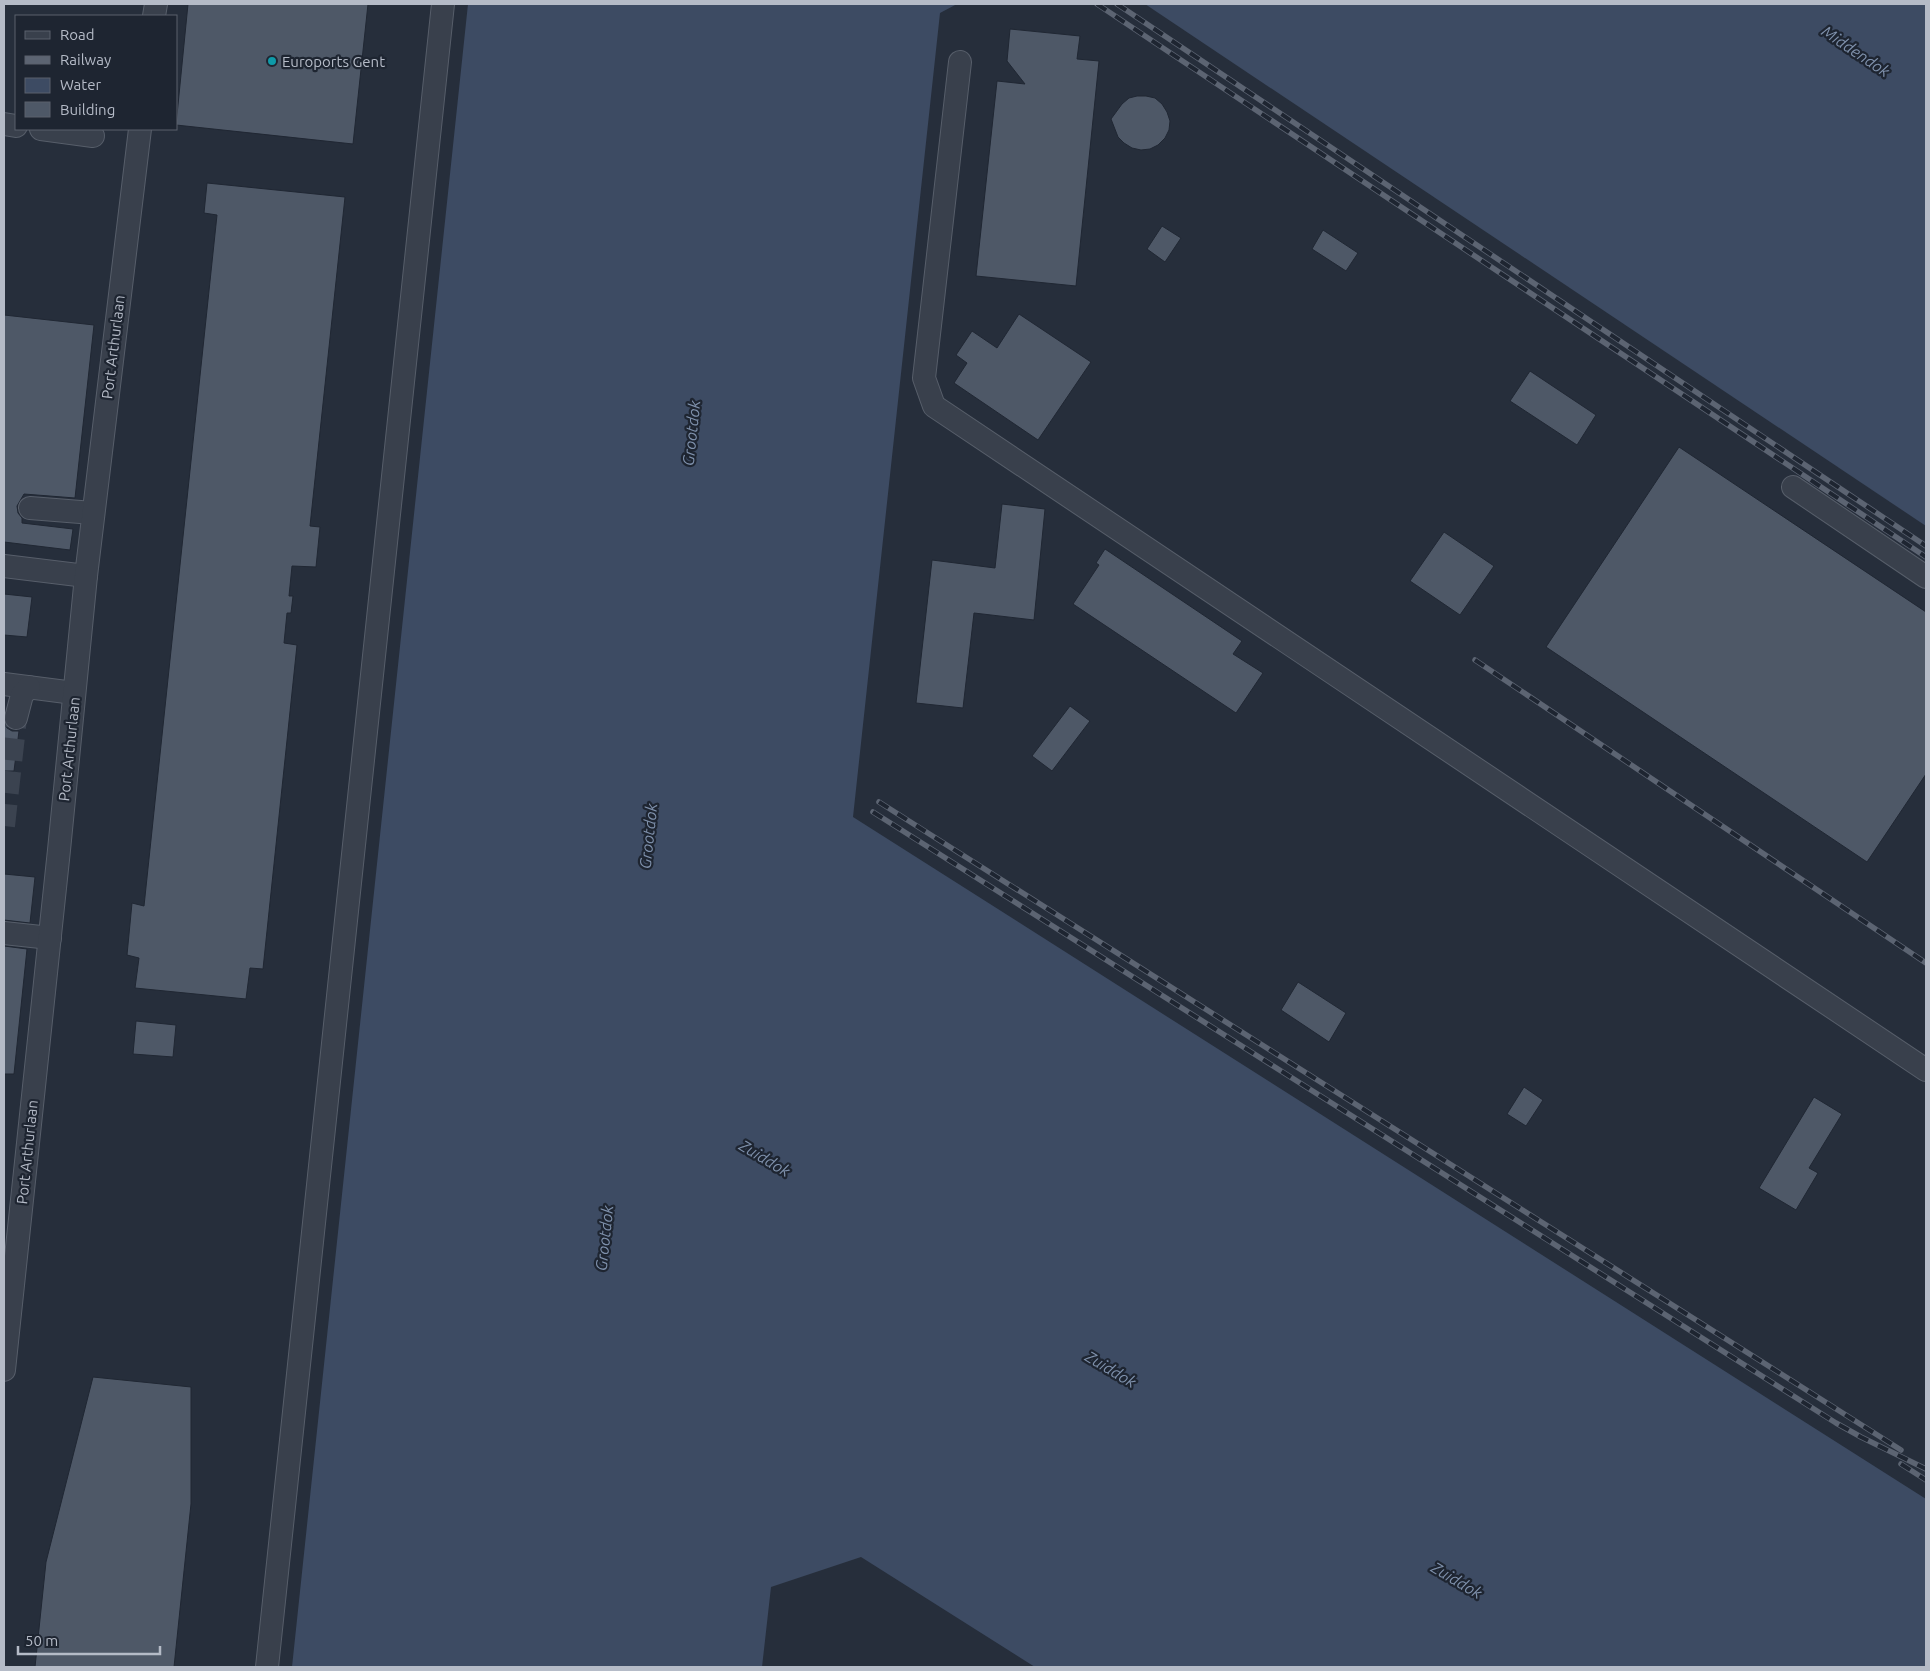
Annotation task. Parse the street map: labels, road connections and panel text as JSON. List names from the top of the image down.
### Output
{
  "streets": {
    "street": ["Port Arthurlaan"]
  },
  "water": ["Middendok", "Grootdok", "Zuiddok"],
  "places": ["Euroports Gent"],
  "legend": [
    "Road",
    "Railway",
    "Water",
    "Building"
  ],
  "scale_bar": "50 m"
}
